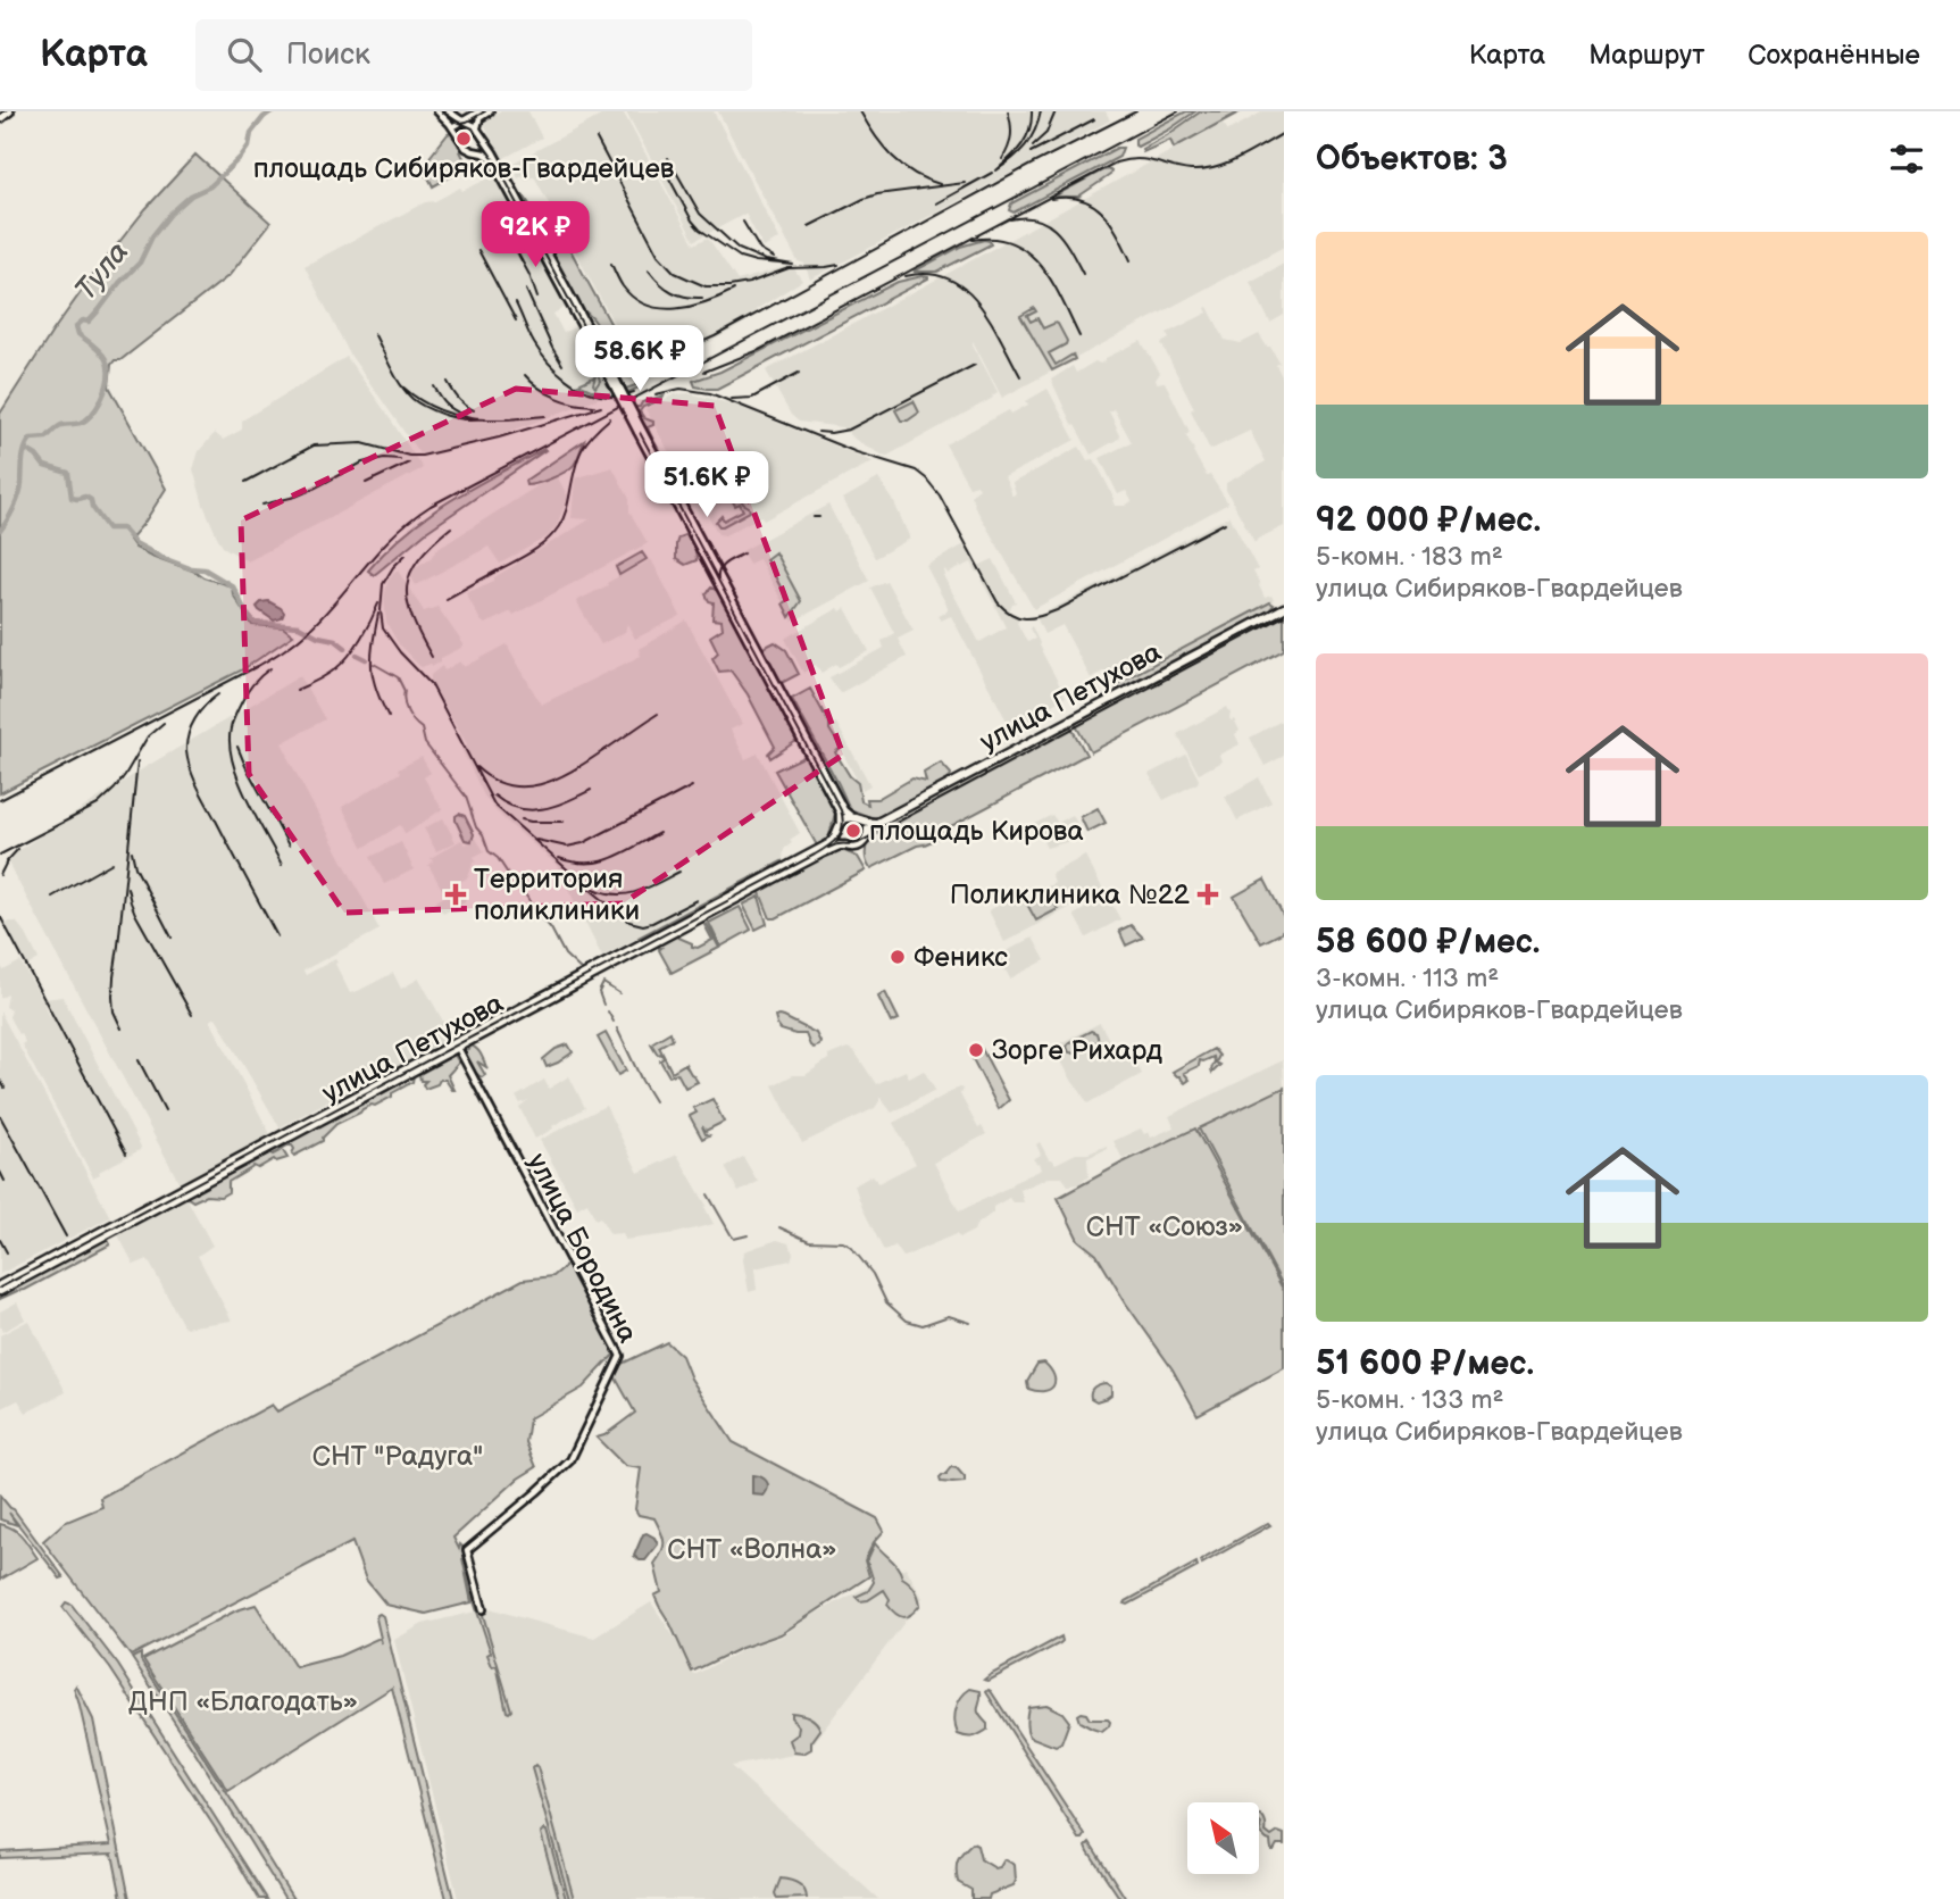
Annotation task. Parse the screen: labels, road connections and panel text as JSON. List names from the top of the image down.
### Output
{
  "streets": {
    "highway": ["улица Петухова"],
    "main road": ["улица Бородина"]
  },
  "crossings": [
    ["улица Петухова", "улица Бородина"]
  ],
  "water": ["Тула"],
  "parks": [
    "СНТ «Союз»",
    "СНТ \"Радуга\"",
    "СНТ «Волна»",
    "ДНП «Благодать»"
  ],
  "places": {
    "other": [
      "площадь Сибиряков-Гвардейцев",
      "площадь Кирова",
      "Феникс",
      "Зорге Рихард"
    ],
    "health": ["Территория поликлиники", "Поликлиника №22"]
  },
  "north": "top left",
  "page": {
    "header": "Карта",
    "search": "Поиск",
    "nav": ["Карта", "Маршрут", "Сохранённые"],
    "heading": "Объектов: 3",
    "price": ["92K ₽", "58.6K ₽", "51.6K ₽"],
    "list": [
      {
        "name": "92 000 ₽/мес.",
        "note": "5-комн. · 183 m² · улица Сибиряков-Гвардейцев"
      },
      {
        "name": "58 600 ₽/мес.",
        "note": "3-комн. · 113 m² · улица Сибиряков-Гвардейцев"
      },
      {
        "name": "51 600 ₽/мес.",
        "note": "5-комн. · 133 m² · улица Сибиряков-Гвардейцев"
      }
    ]
  }
}
